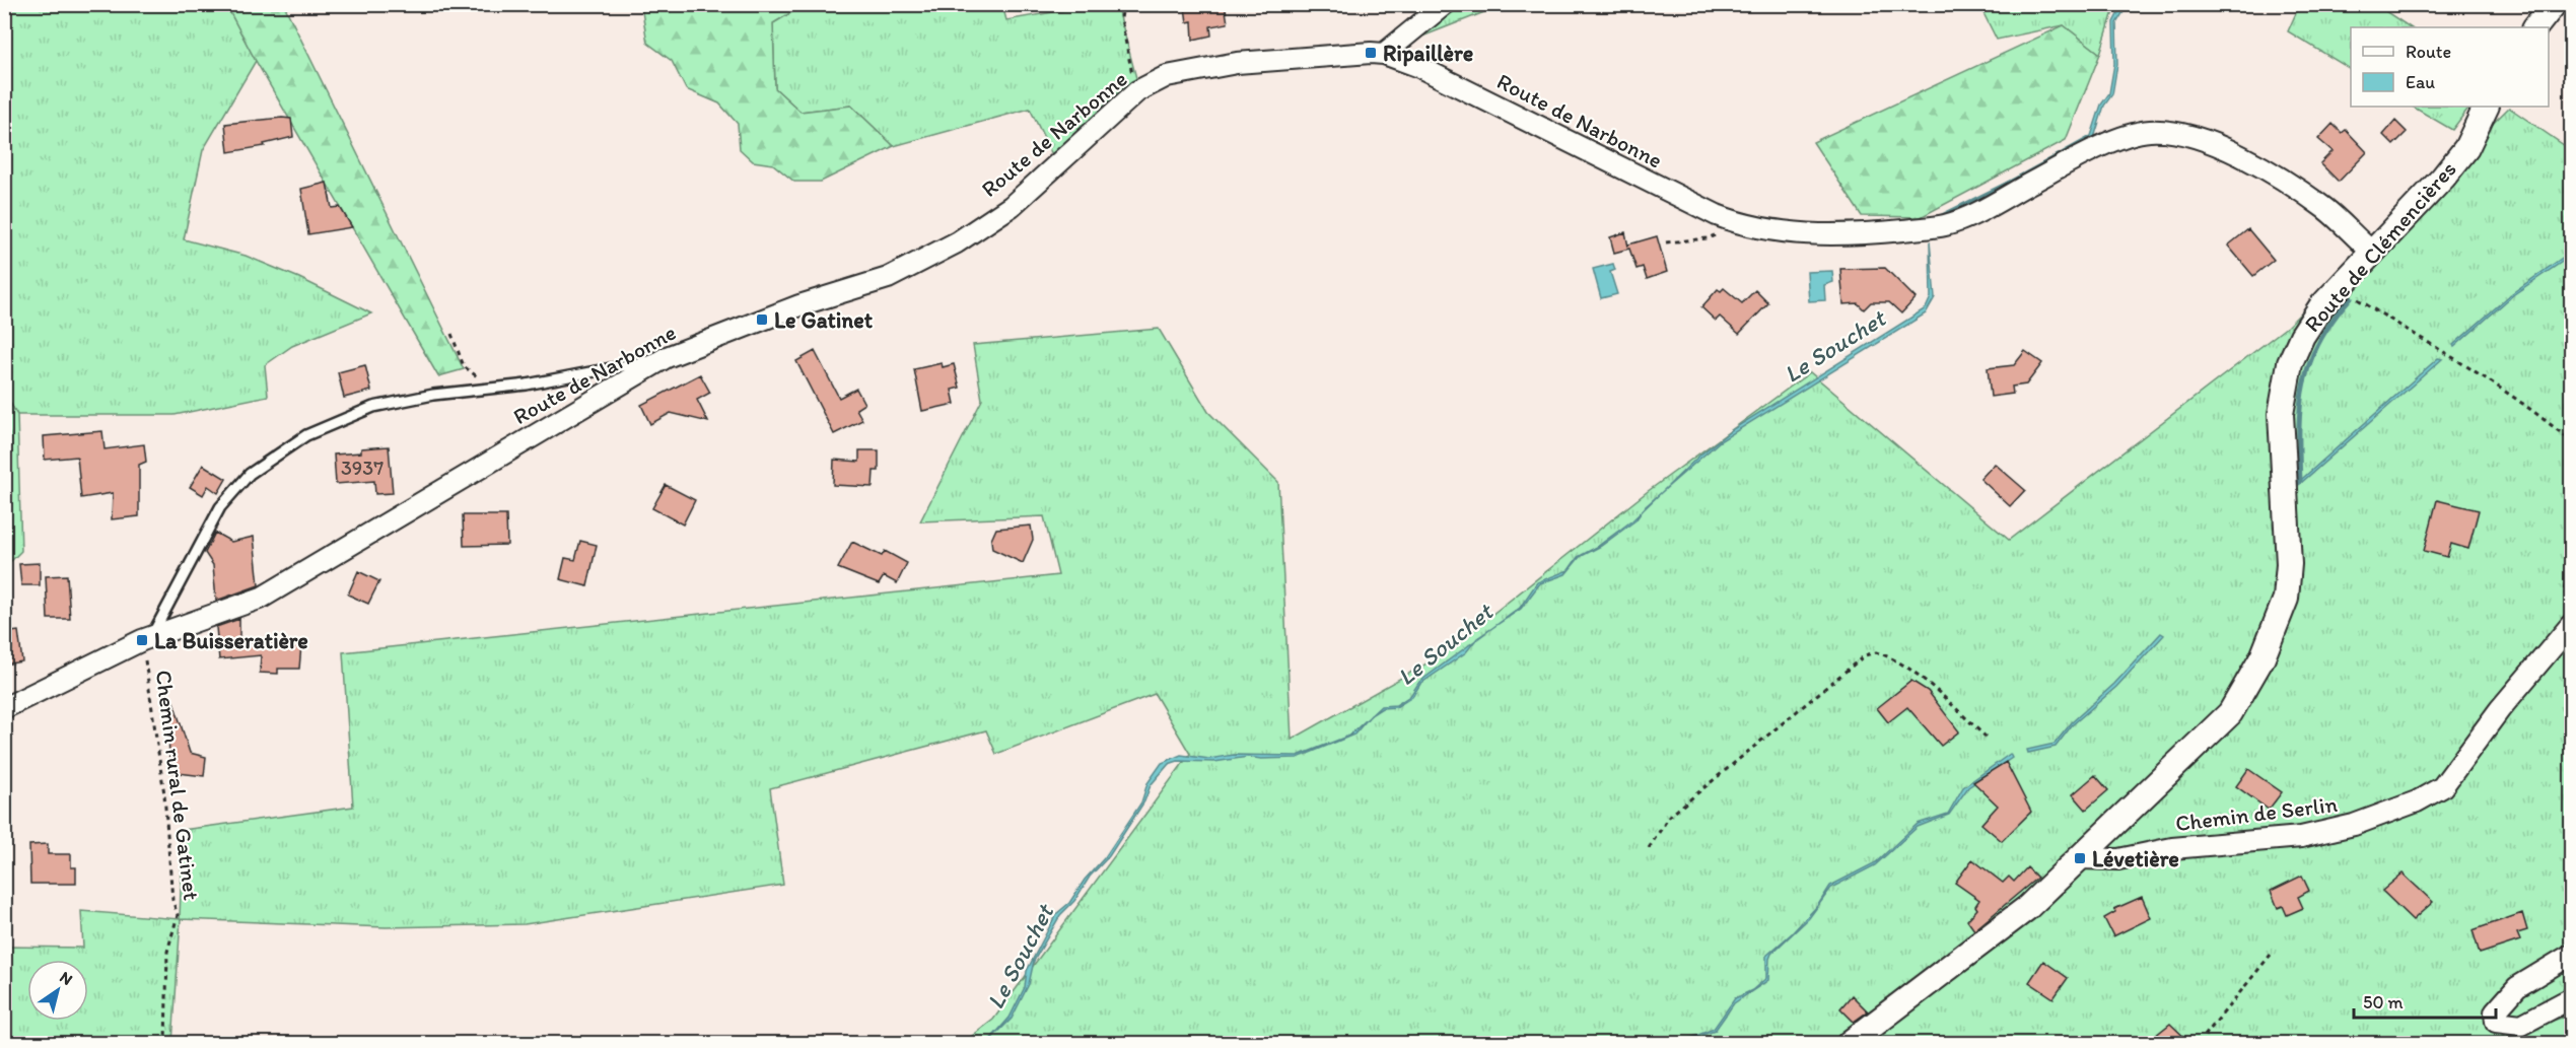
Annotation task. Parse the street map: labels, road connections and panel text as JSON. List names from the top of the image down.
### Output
{
  "streets": {
    "street": ["Route de Narbonne", "Route de Clémencières", "Chemin de Serlin"],
    "path": ["Chemin rural de Gatinet"]
  },
  "crossings": [
    ["Route de Narbonne", "Route de Clémencières"],
    ["Route de Narbonne", "Chemin rural de Gatinet"],
    ["Route de Clémencières", "Chemin de Serlin"]
  ],
  "water": ["Le Souchet"],
  "places": {
    "transit": [
      "Ripaillère",
      "Le Gatinet",
      "La Buisseratière",
      "Lévetière"
    ]
  },
  "house_numbers": ["3937"],
  "legend": ["Route", "Eau"],
  "scale_bar": "50 m",
  "north": "top right"
}
